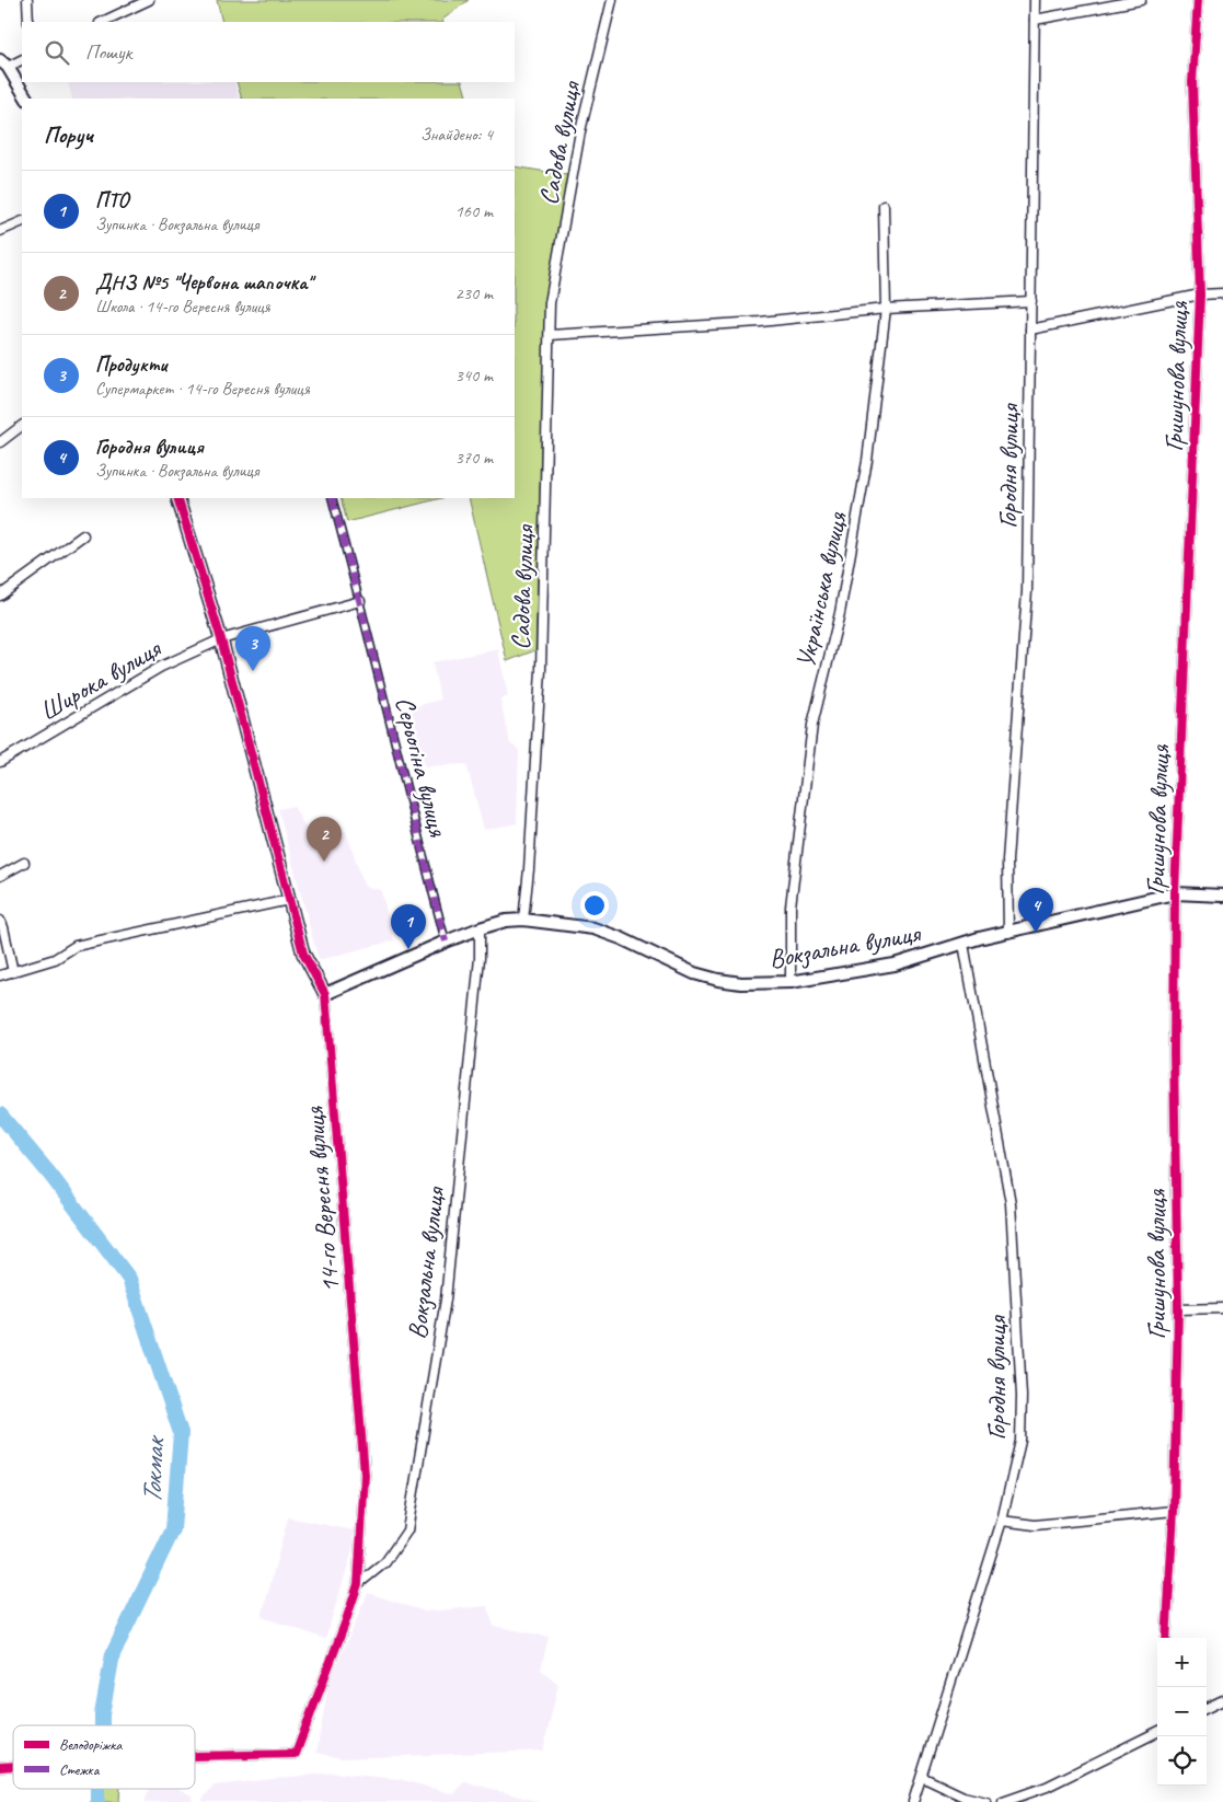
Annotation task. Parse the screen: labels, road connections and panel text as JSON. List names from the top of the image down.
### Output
{
  "streets": {
    "street": [
      "Садова вулиця",
      "Гришунова вулиця",
      "Городня вулиця",
      "Українська вулиця",
      "Широка вулиця",
      "Серьогіна вулиця",
      "Вокзальна вулиця",
      "14-го Вересня вулиця"
    ]
  },
  "crossings": [
    ["Садова вулиця", "Вокзальна вулиця"],
    ["Гришунова вулиця", "Вокзальна вулиця"],
    ["Городня вулиця", "Вокзальна вулиця"],
    ["Українська вулиця", "Вокзальна вулиця"],
    ["Широка вулиця", "14-го Вересня вулиця"],
    ["Серьогіна вулиця", "Вокзальна вулиця"],
    ["Вокзальна вулиця", "14-го Вересня вулиця"]
  ],
  "water": ["Токмак"],
  "legend": ["Велодоріжка", "Стежка"],
  "page": {
    "search": "Пошук",
    "heading": ["Поруч", "Знайдено: 4"],
    "list": [
      {
        "mark": "1",
        "name": "ПТО",
        "note": "Зупинка · Вокзальна вулиця",
        "value": "160 m"
      },
      {
        "mark": "2",
        "name": "ДНЗ №5 \"Червона шапочка\"",
        "note": "Школа · 14-го Вересня вулиця",
        "value": "230 m"
      },
      {
        "mark": "3",
        "name": "Продукти",
        "note": "Супермаркет · 14-го Вересня вулиця",
        "value": "340 m"
      },
      {
        "mark": "4",
        "name": "Городня вулиця",
        "note": "Зупинка · Вокзальна вулиця",
        "value": "370 m"
      }
    ],
    "pins": [
      "3",
      "2",
      "4",
      "1"
    ],
    "map_buttons": ["+", "−"]
  }
}
